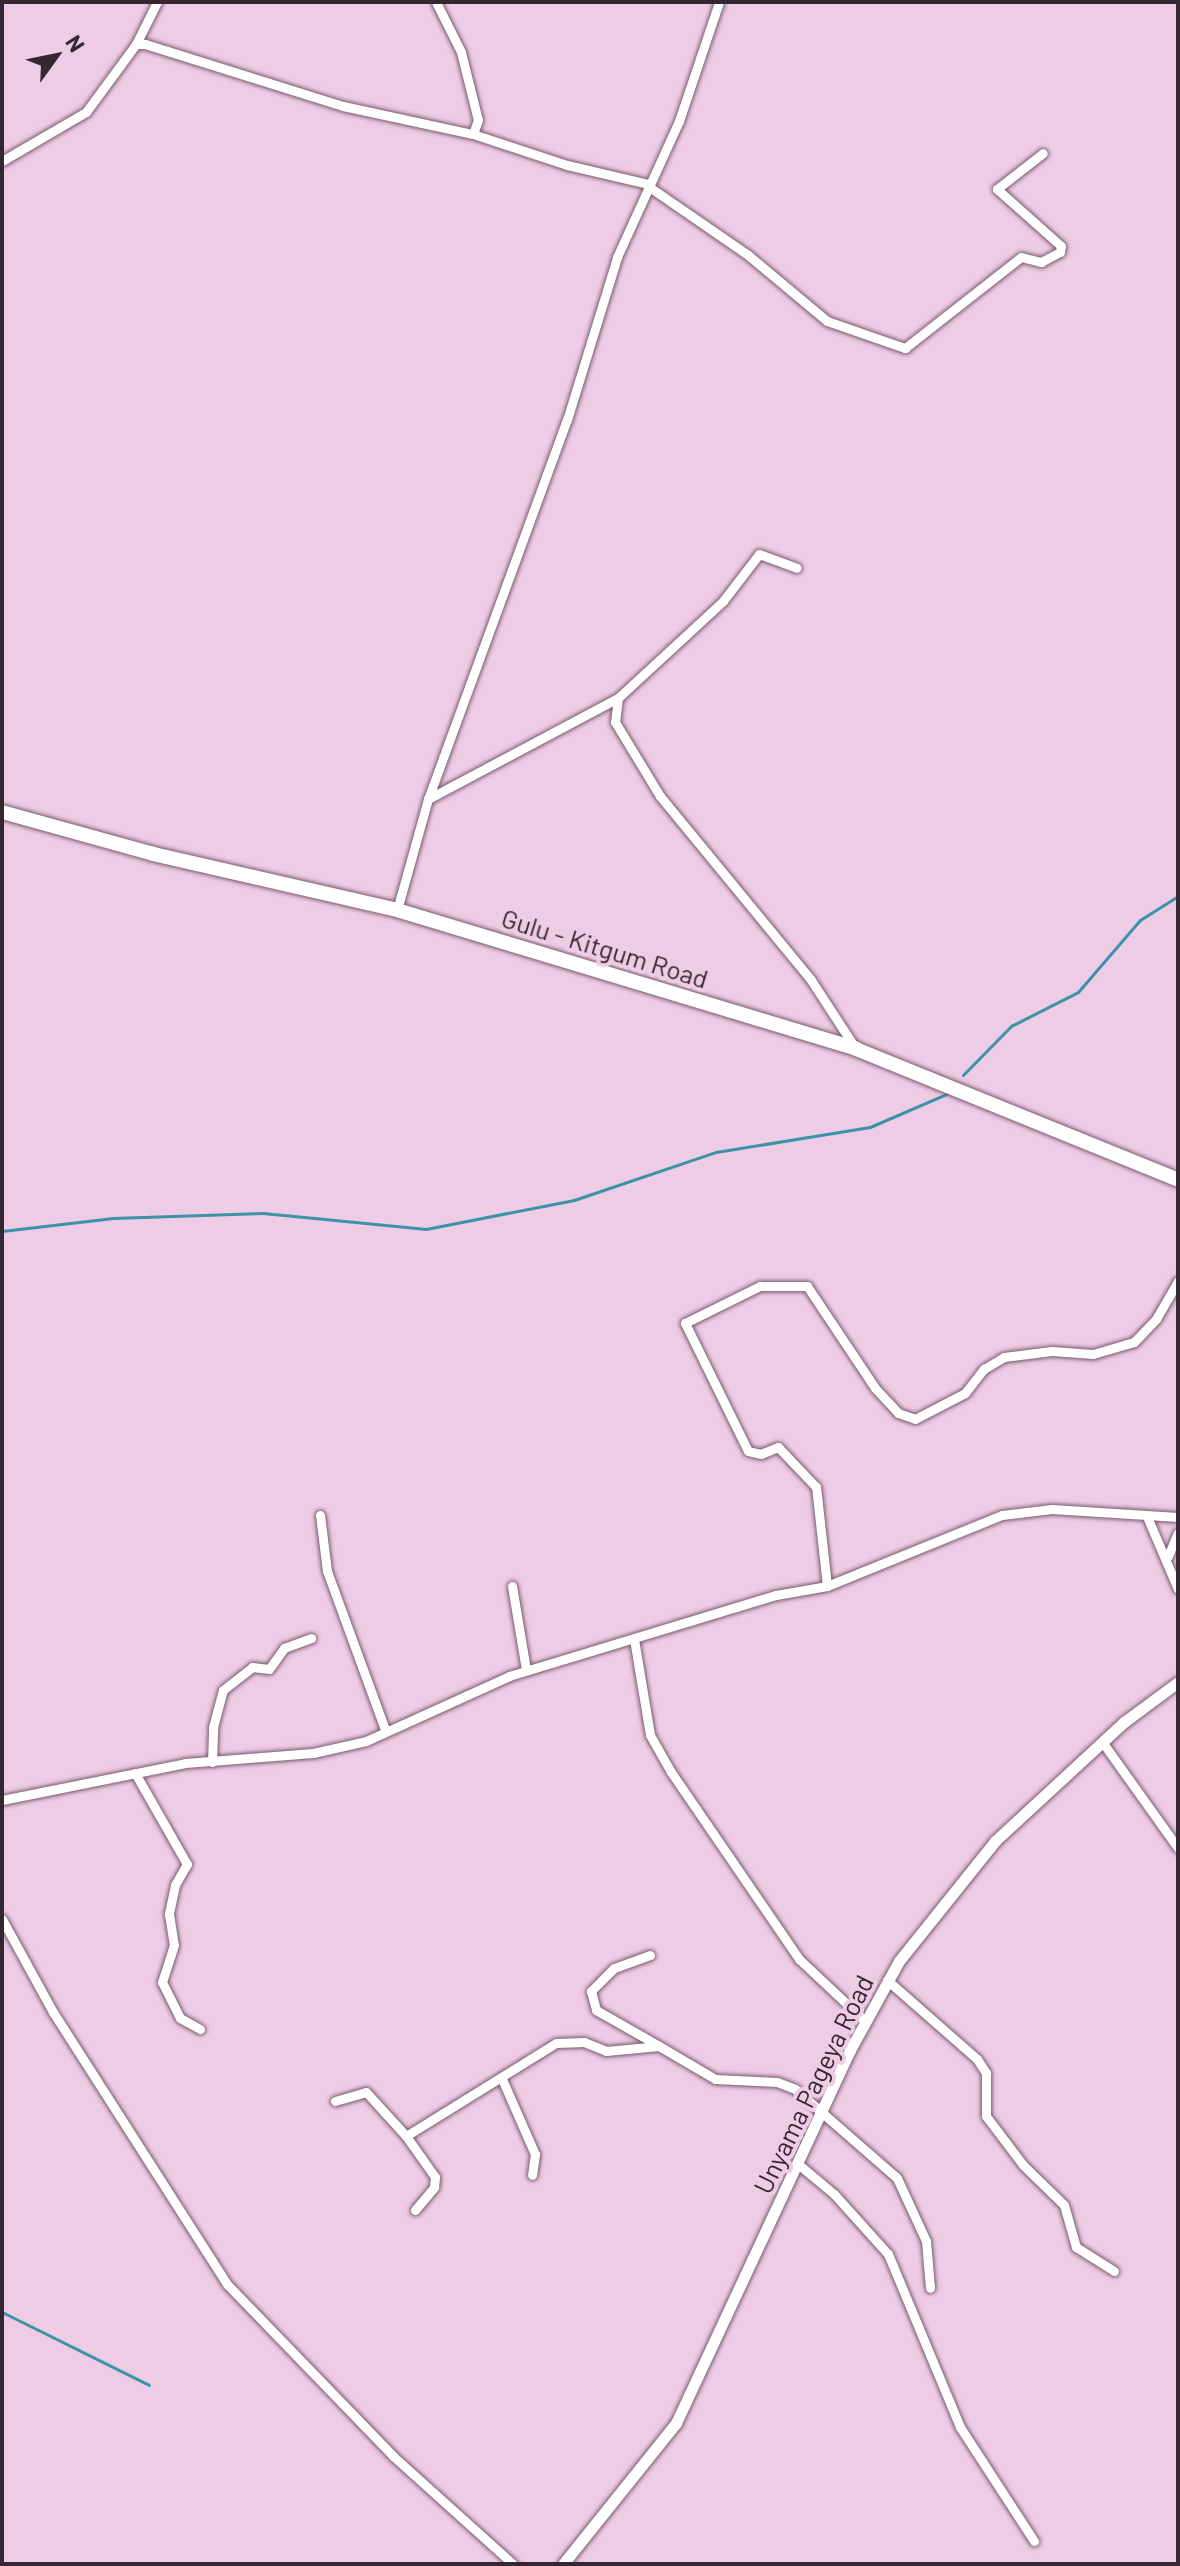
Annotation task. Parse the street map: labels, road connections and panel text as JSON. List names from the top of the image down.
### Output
{
  "streets": {
    "main road": ["Gulu - Kitgum Road"],
    "street": ["Unyama Pageya Road"]
  },
  "north": "top right"
}
